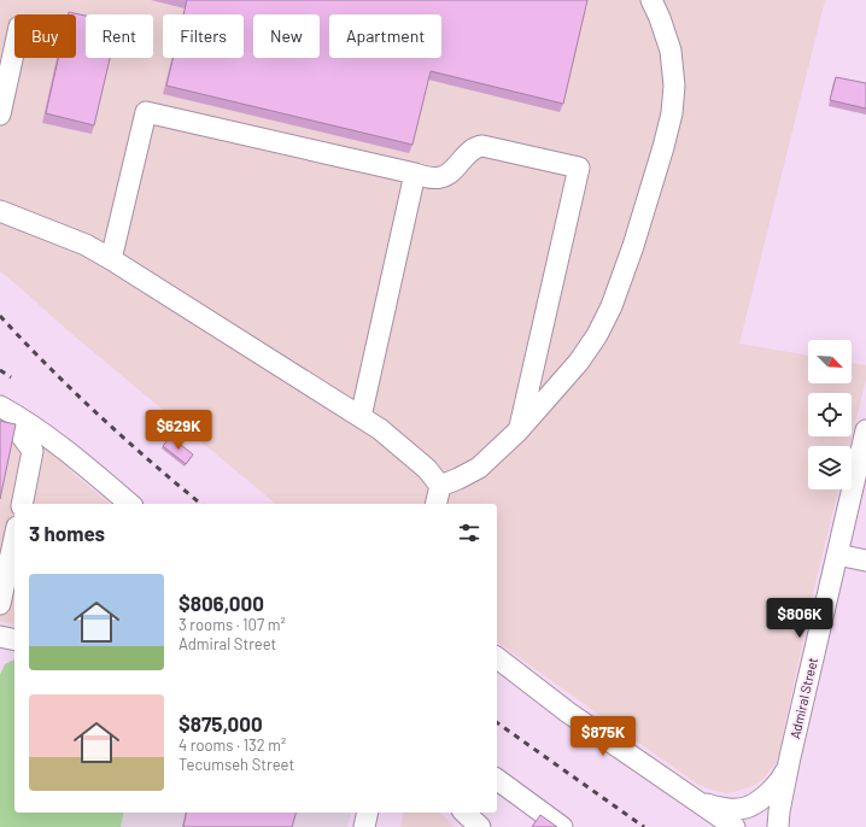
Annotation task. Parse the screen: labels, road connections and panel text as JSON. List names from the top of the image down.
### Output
{
  "streets": {
    "street": ["Admiral Street"]
  },
  "north": "bottom right",
  "page": {
    "chip": [
      "Buy",
      "Rent",
      "Filters",
      "New",
      "Apartment"
    ],
    "price": ["$629K", "$806K", "$875K"],
    "heading": "3 homes",
    "list": [
      {
        "name": "$806,000",
        "note": "3 rooms · 107 m² · Admiral Street"
      },
      {
        "name": "$875,000",
        "note": "4 rooms · 132 m² · Tecumseh Street"
      }
    ]
  }
}
